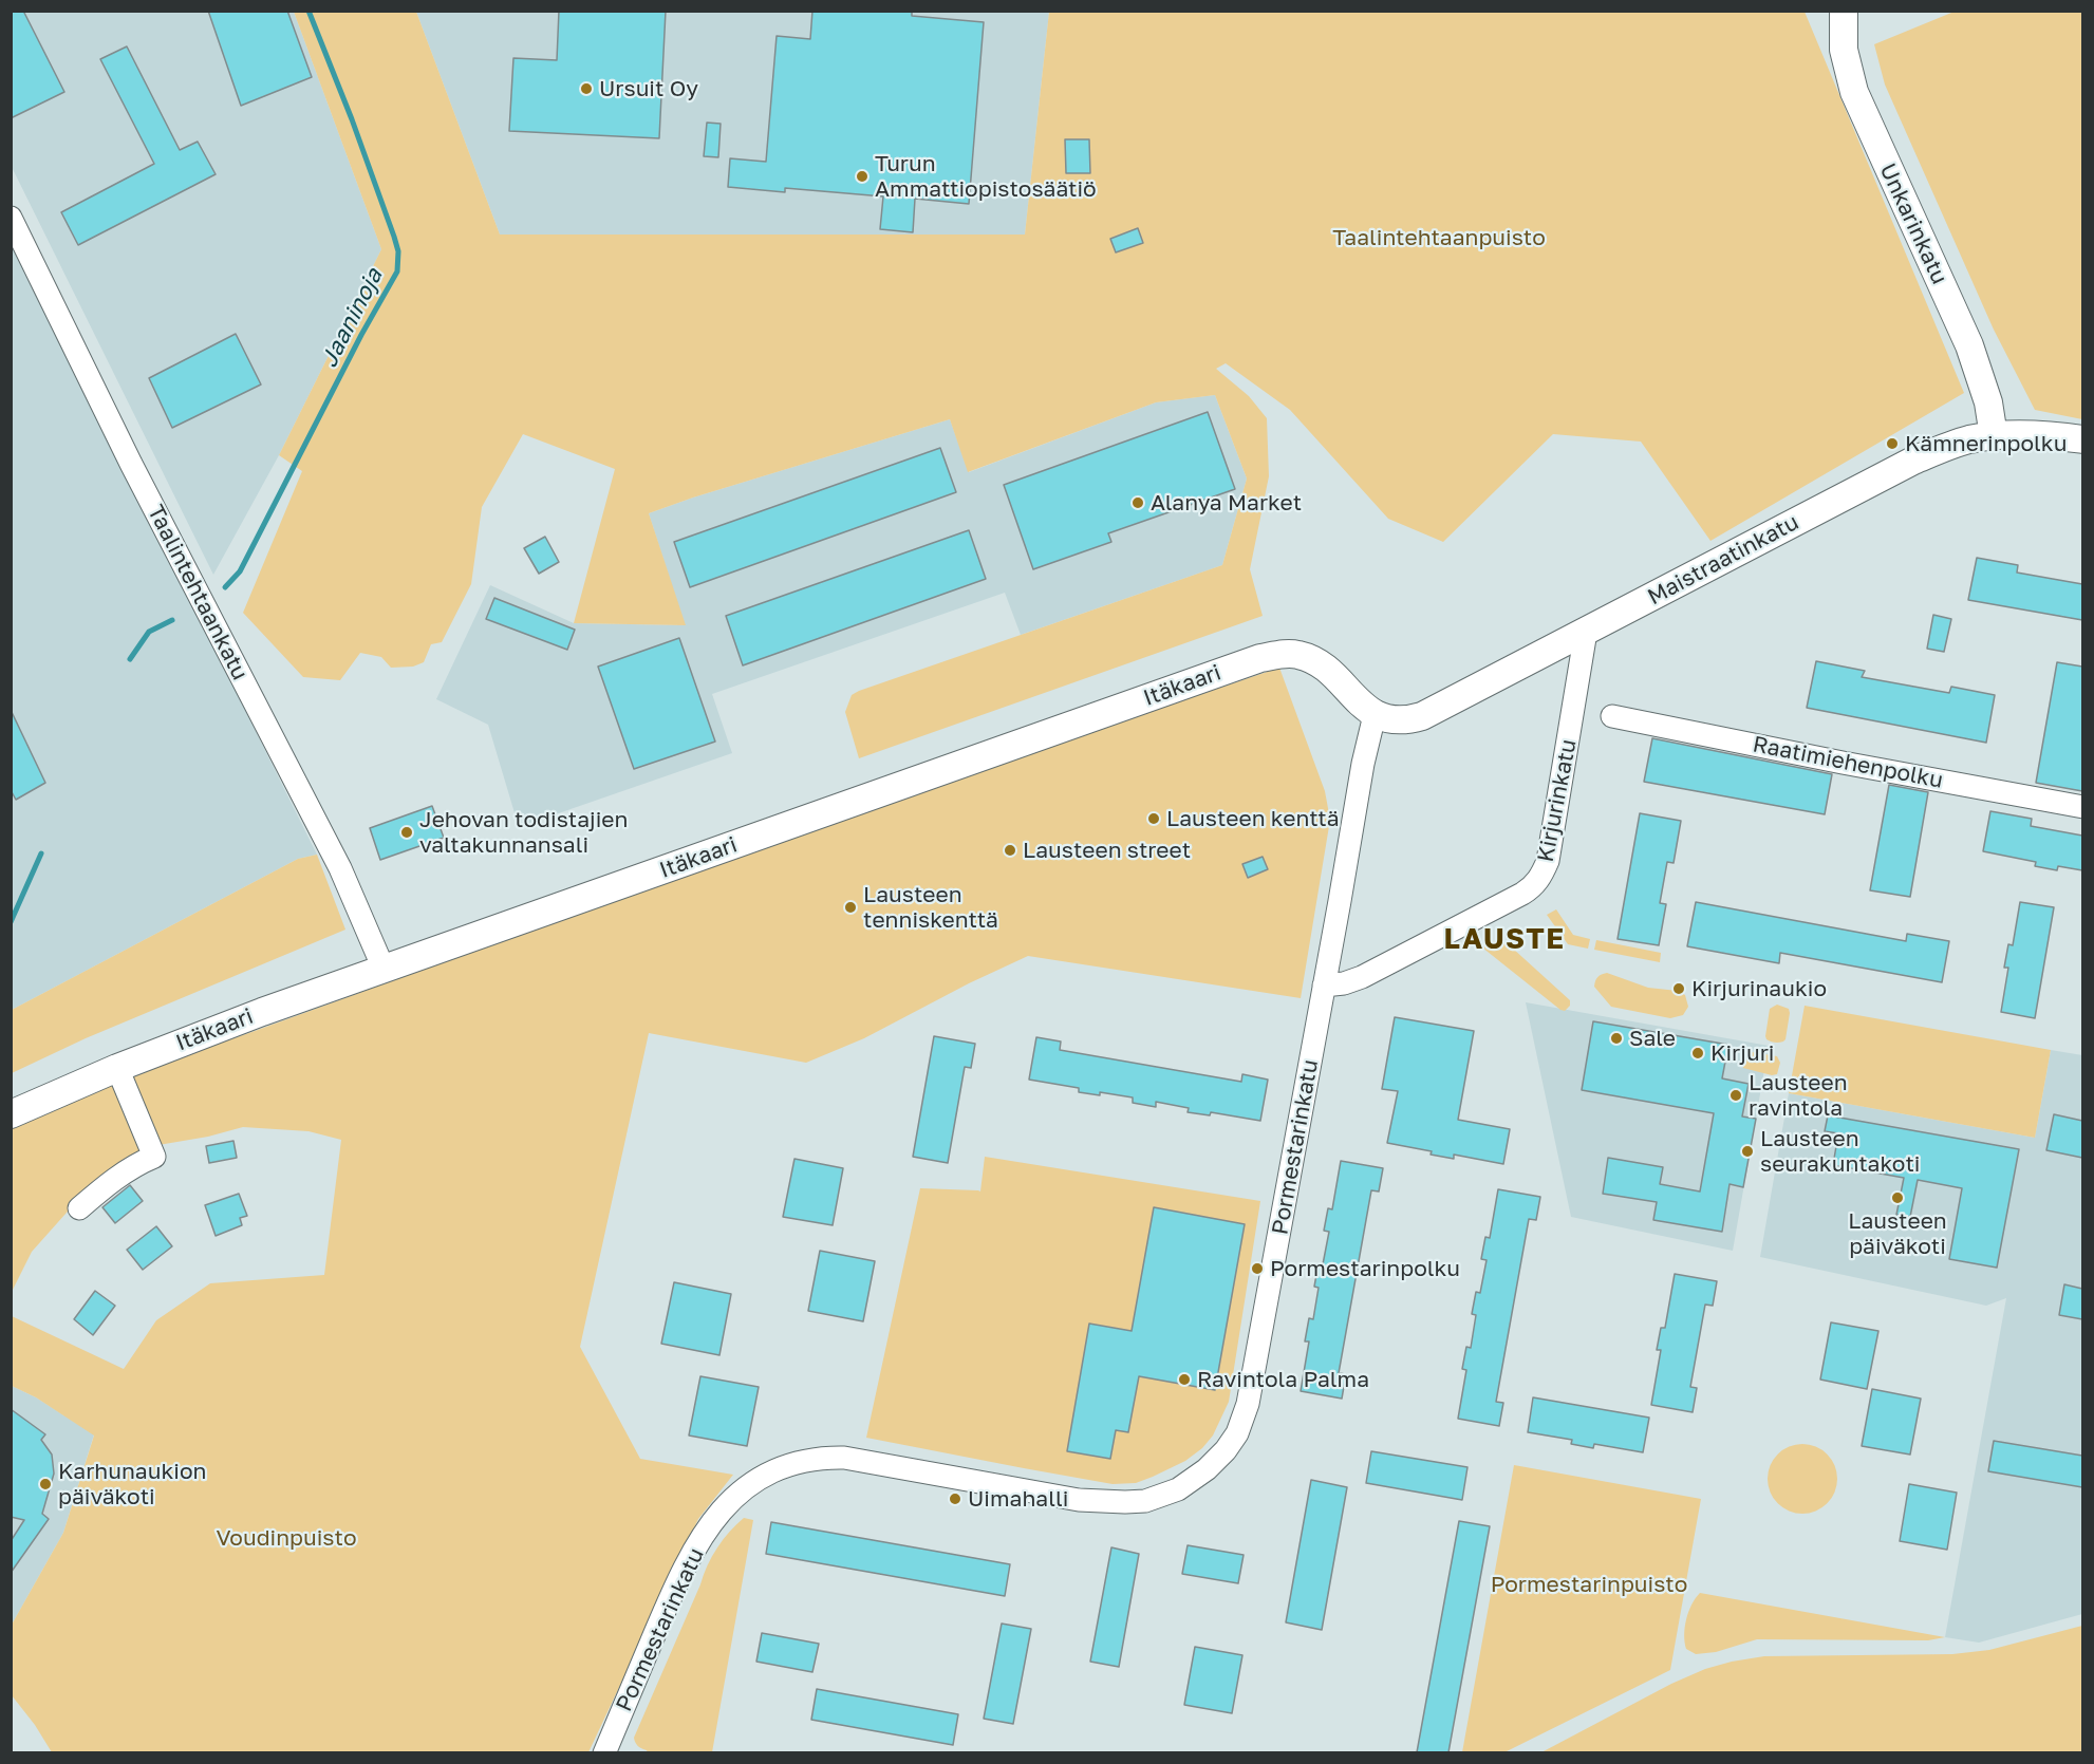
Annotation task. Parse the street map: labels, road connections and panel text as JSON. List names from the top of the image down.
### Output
{
  "streets": {
    "street": [
      "Unkarinkatu",
      "Maistraatinkatu",
      "Taalintehtaankatu",
      "Itäkaari",
      "Raatimiehenpolku",
      "Kirjurinkatu",
      "Pormestarinkatu"
    ]
  },
  "crossings": [
    ["Unkarinkatu", "Maistraatinkatu"],
    ["Maistraatinkatu", "Itäkaari"],
    ["Maistraatinkatu", "Kirjurinkatu"],
    ["Maistraatinkatu", "Pormestarinkatu"],
    ["Taalintehtaankatu", "Itäkaari"],
    ["Itäkaari", "Pormestarinkatu"],
    ["Kirjurinkatu", "Pormestarinkatu"]
  ],
  "districts": ["LAUSTE"],
  "water": ["Jaaninoja"],
  "parks": ["Taalintehtaanpuisto", "Voudinpuisto", "Pormestarinpuisto"],
  "places": [
    "Ursuit Oy",
    "Turun Ammattiopistosäätiö",
    "Kämnerinpolku",
    "Alanya Market",
    "Lausteen kenttä",
    "Jehovan todistajien valtakunnansali",
    "Lausteen street",
    "Lausteen tenniskenttä",
    "Kirjurinaukio",
    "Sale",
    "Kirjuri",
    "Lausteen ravintola",
    "Lausteen seurakuntakoti",
    "Lausteen päiväkoti",
    "Pormestarinpolku",
    "Ravintola Palma",
    "Karhunaukion päiväkoti",
    "Uimahalli"
  ]
}
